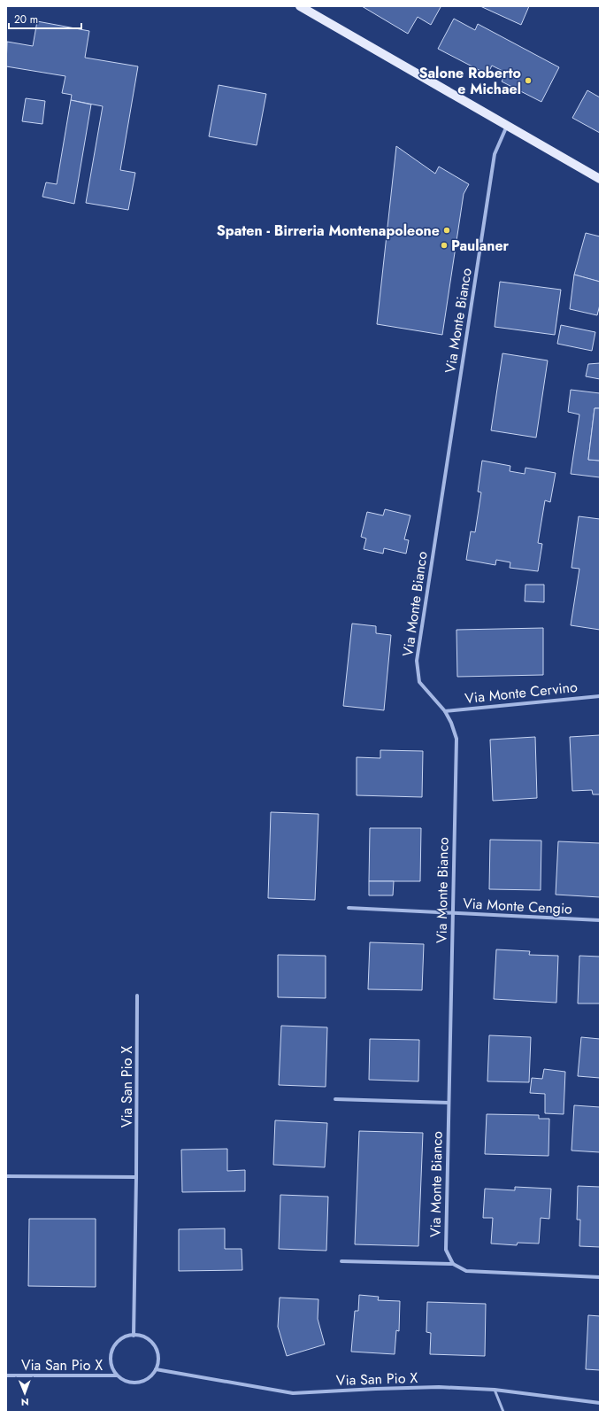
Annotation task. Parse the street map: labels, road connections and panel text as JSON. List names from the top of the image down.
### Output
{
  "streets": {
    "street": [
      "Via Monte Bianco",
      "Via Monte Cervino",
      "Via Monte Cengio",
      "Via San Pio X"
    ]
  },
  "crossings": [
    ["Via Monte Bianco", "Via Monte Cervino"],
    ["Via Monte Bianco", "Via Monte Cengio"]
  ],
  "places": ["Salone Roberto e Michael", "Spaten - Birreria Montenapoleone", "Paulaner"],
  "scale_bar": "20 m",
  "north": "bottom"
}
